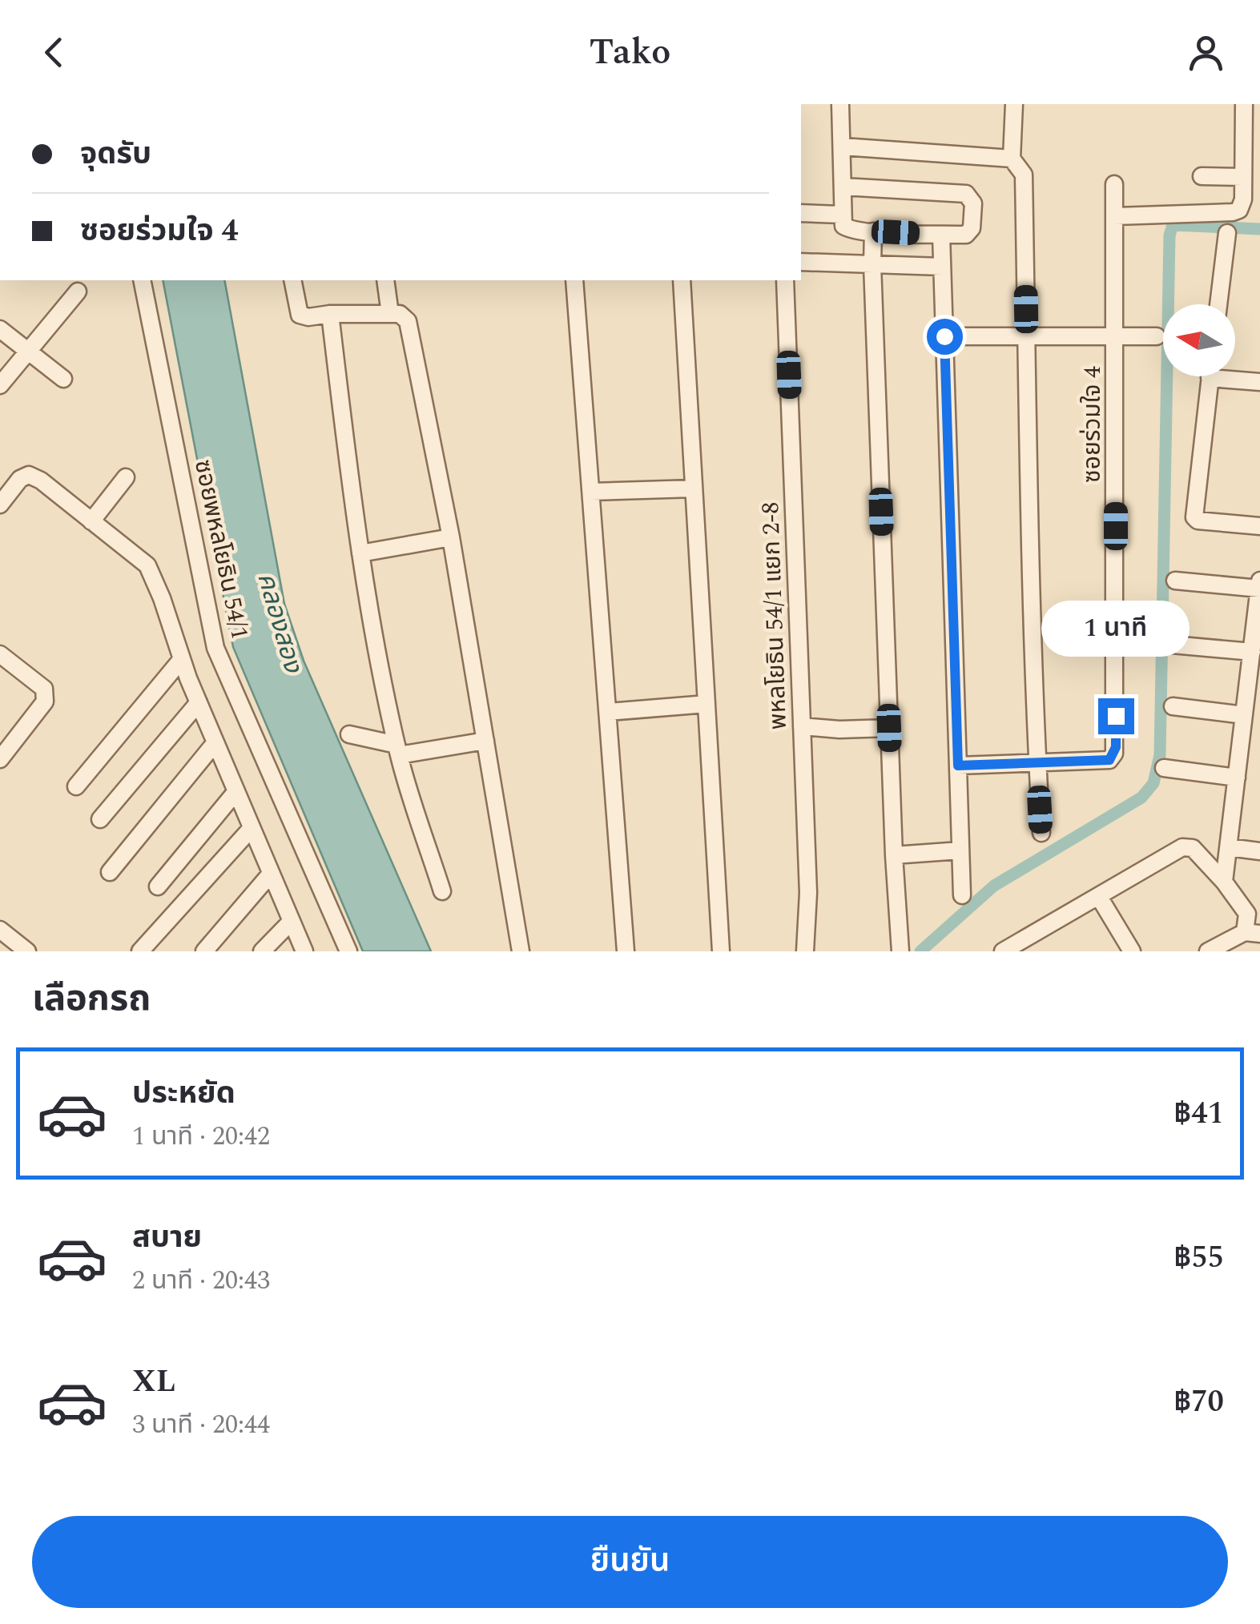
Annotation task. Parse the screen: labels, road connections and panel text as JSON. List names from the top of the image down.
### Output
{
  "streets": {
    "street": ["ซอยร่วมใจ 4", "ซอยพหลโยธิน 54/1", "พหลโยธิน 54/1 แยก 2-8"]
  },
  "water": ["คลองสอง"],
  "north": "left",
  "page": {
    "header": "Tako",
    "banner": ["จุดรับ", "ซอยร่วมใจ 4"],
    "bubble": "1 นาที",
    "heading": "เลือกรถ",
    "list": [
      {
        "name": "ประหยัด",
        "note": "1 นาที · 20:42",
        "value": "฿41"
      },
      {
        "name": "สบาย",
        "note": "2 นาที · 20:43",
        "value": "฿55"
      },
      {
        "name": "XL",
        "note": "3 นาที · 20:44",
        "value": "฿70"
      }
    ],
    "buttons": "ยืนยัน"
  }
}
